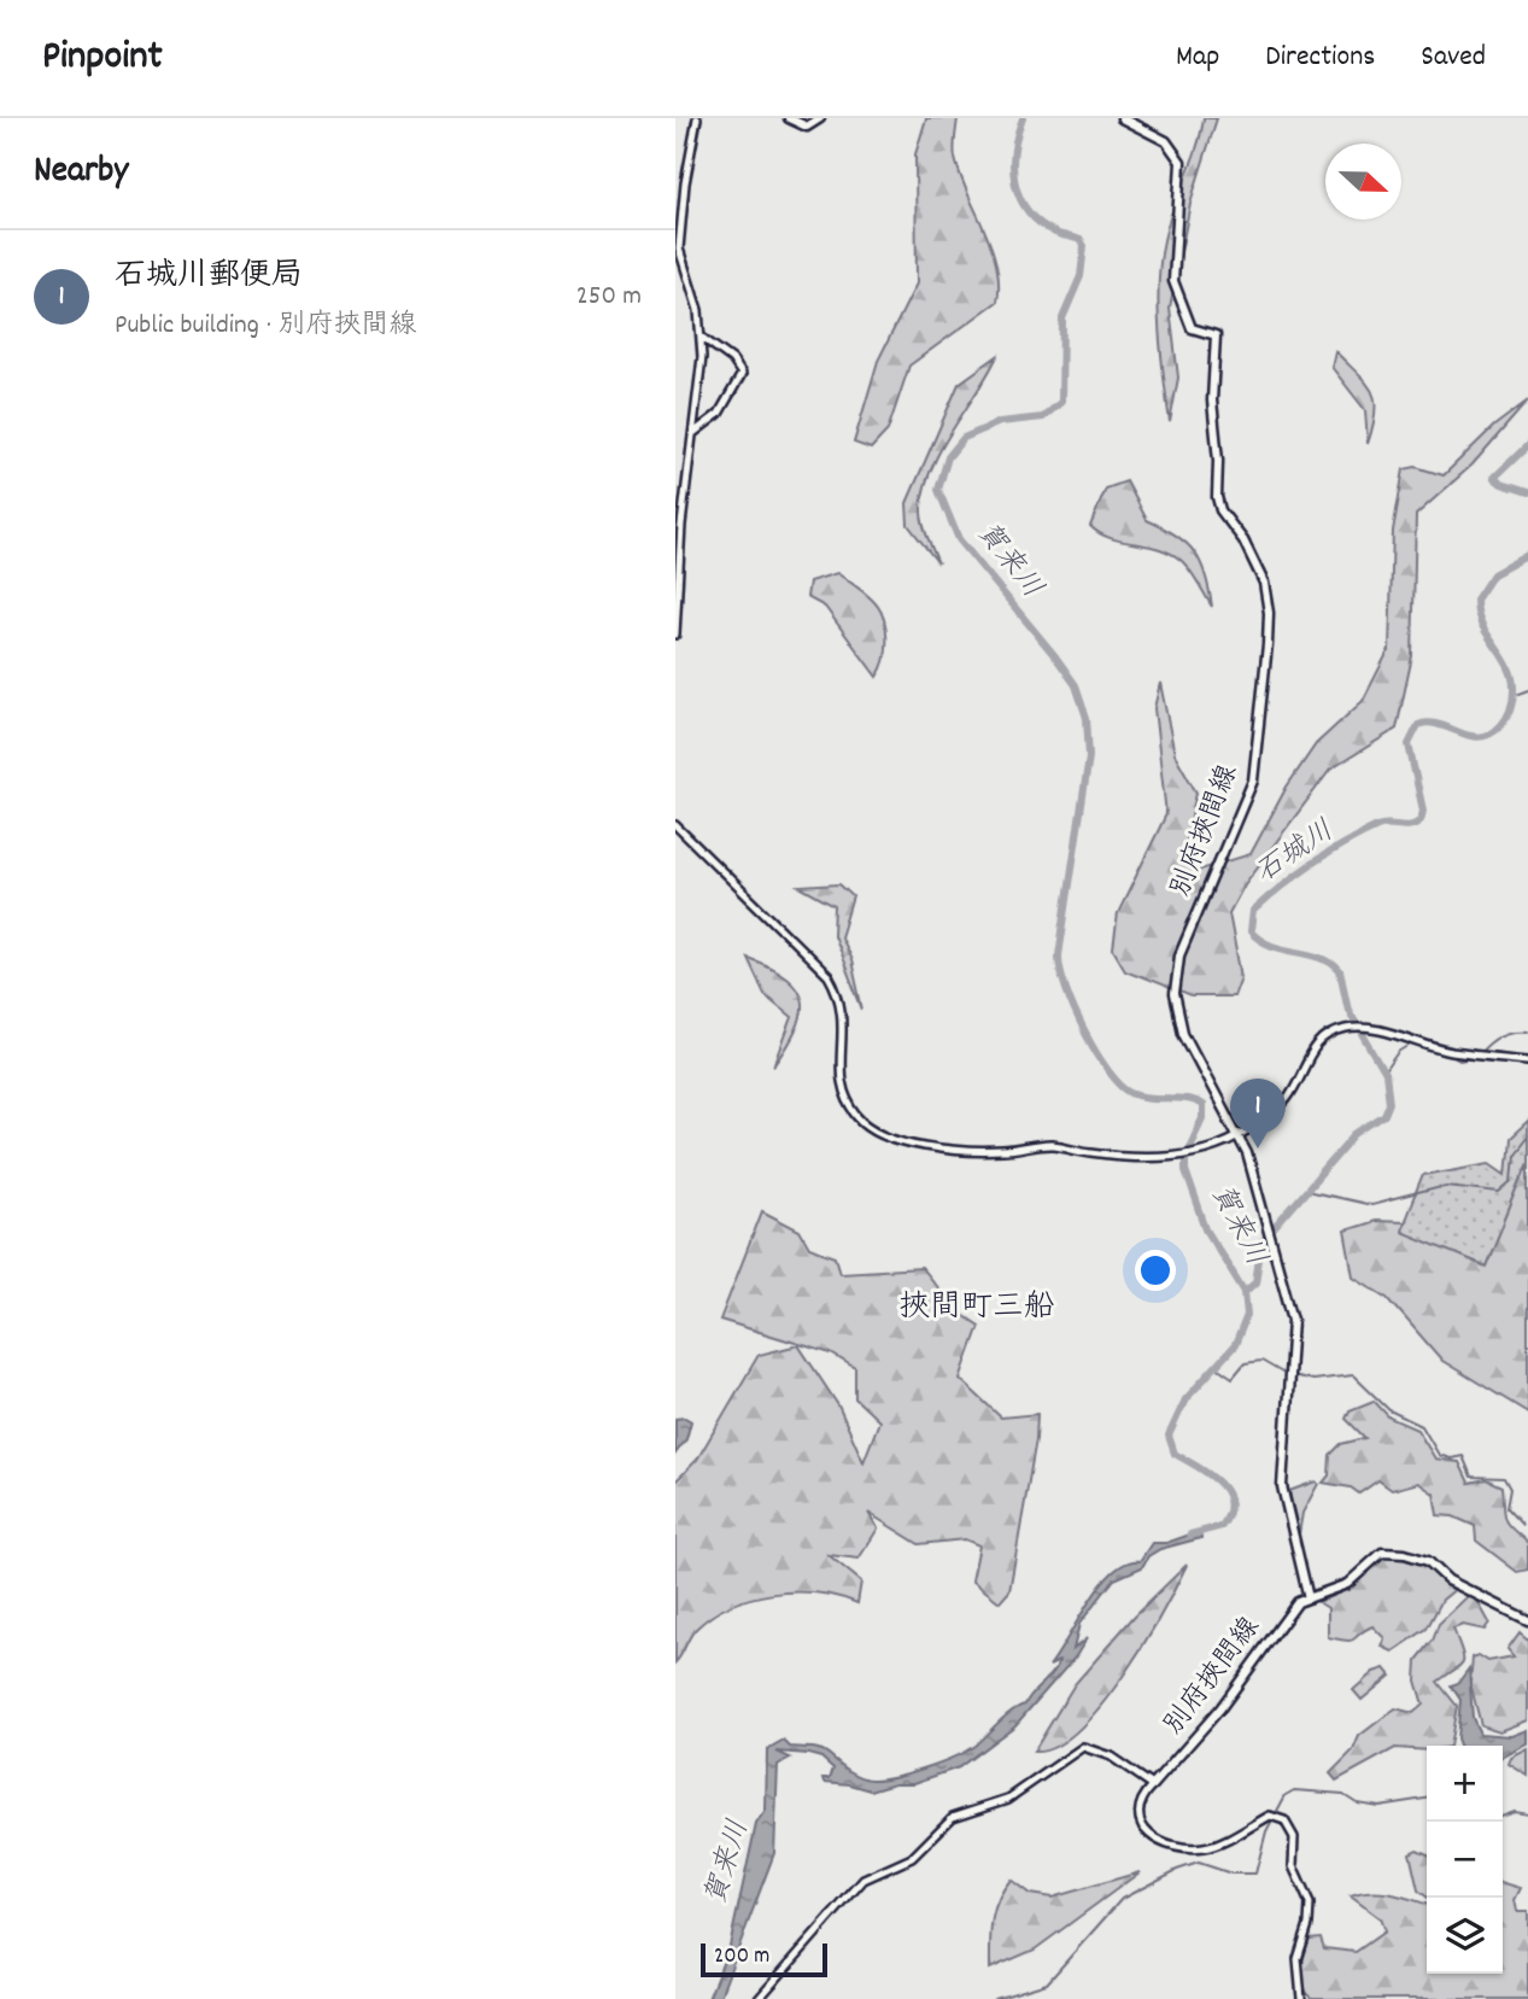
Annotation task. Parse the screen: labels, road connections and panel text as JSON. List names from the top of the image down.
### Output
{
  "streets": {
    "main road": ["別府挾間線"]
  },
  "districts": ["挾間町三船"],
  "water": ["賀来川", "石城川"],
  "scale_bar": "200 m",
  "north": "right",
  "page": {
    "header": "Pinpoint",
    "nav": ["Map", "Directions", "Saved"],
    "heading": "Nearby",
    "list": [
      {
        "mark": "1",
        "name": "石城川郵便局",
        "note": "Public building · 別府挾間線",
        "value": "250 m"
      }
    ],
    "pins": "1",
    "map_buttons": ["+", "−"],
    "scale": "200 m"
  }
}
